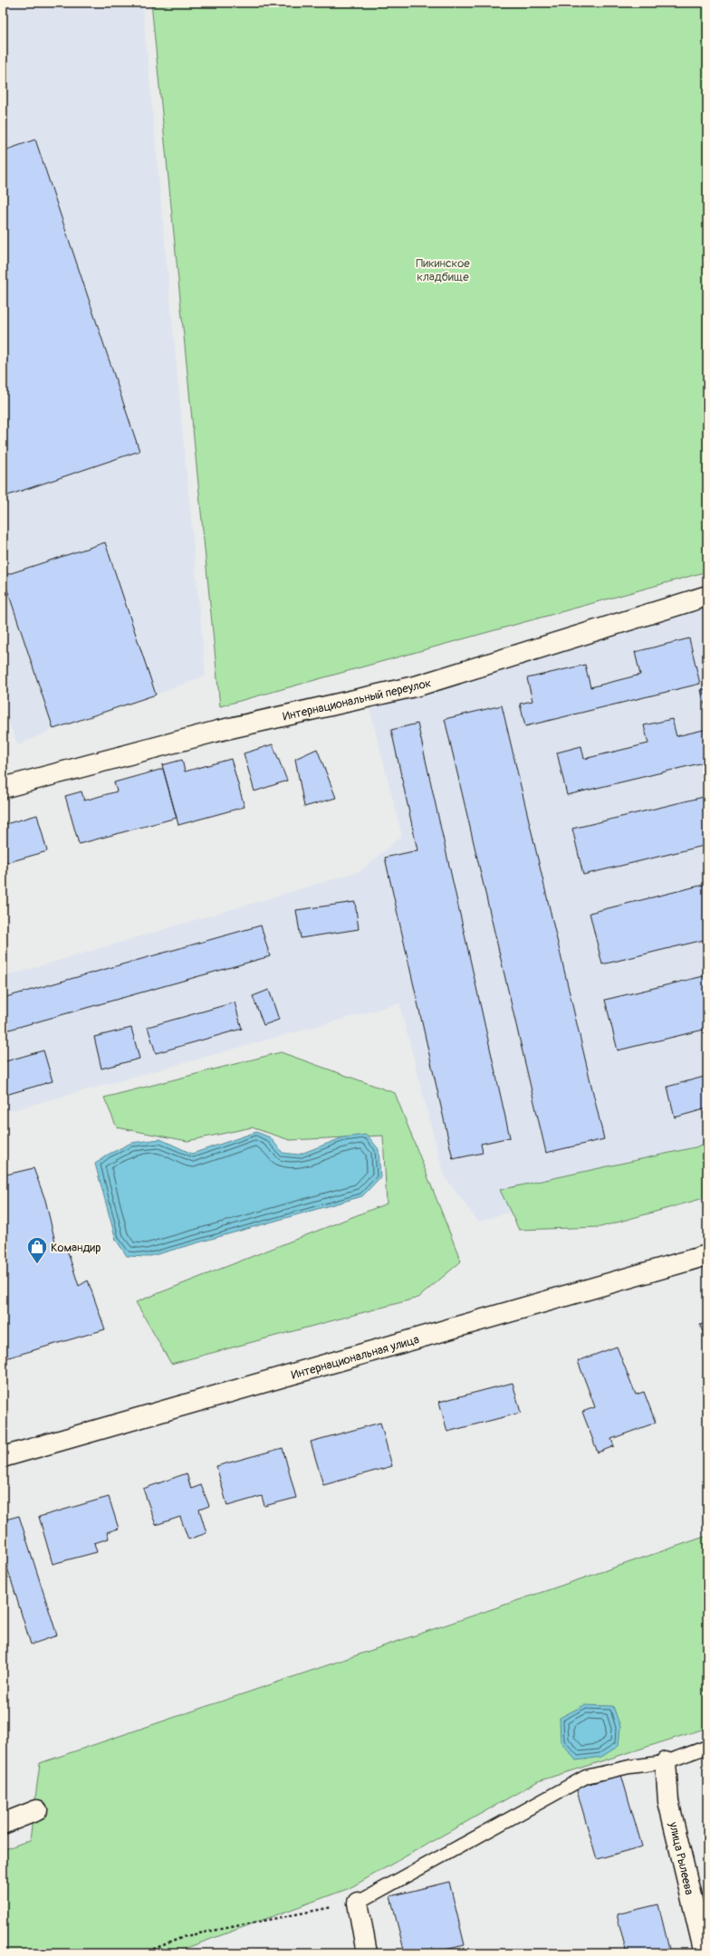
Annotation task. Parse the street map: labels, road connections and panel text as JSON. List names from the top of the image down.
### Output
{
  "streets": {
    "street": ["Интернациональный переулок", "Интернациональная улица", "улица Рылеева"]
  },
  "parks": ["Пикинское кладбище"],
  "places": {
    "shop": ["Командир"]
  }
}
